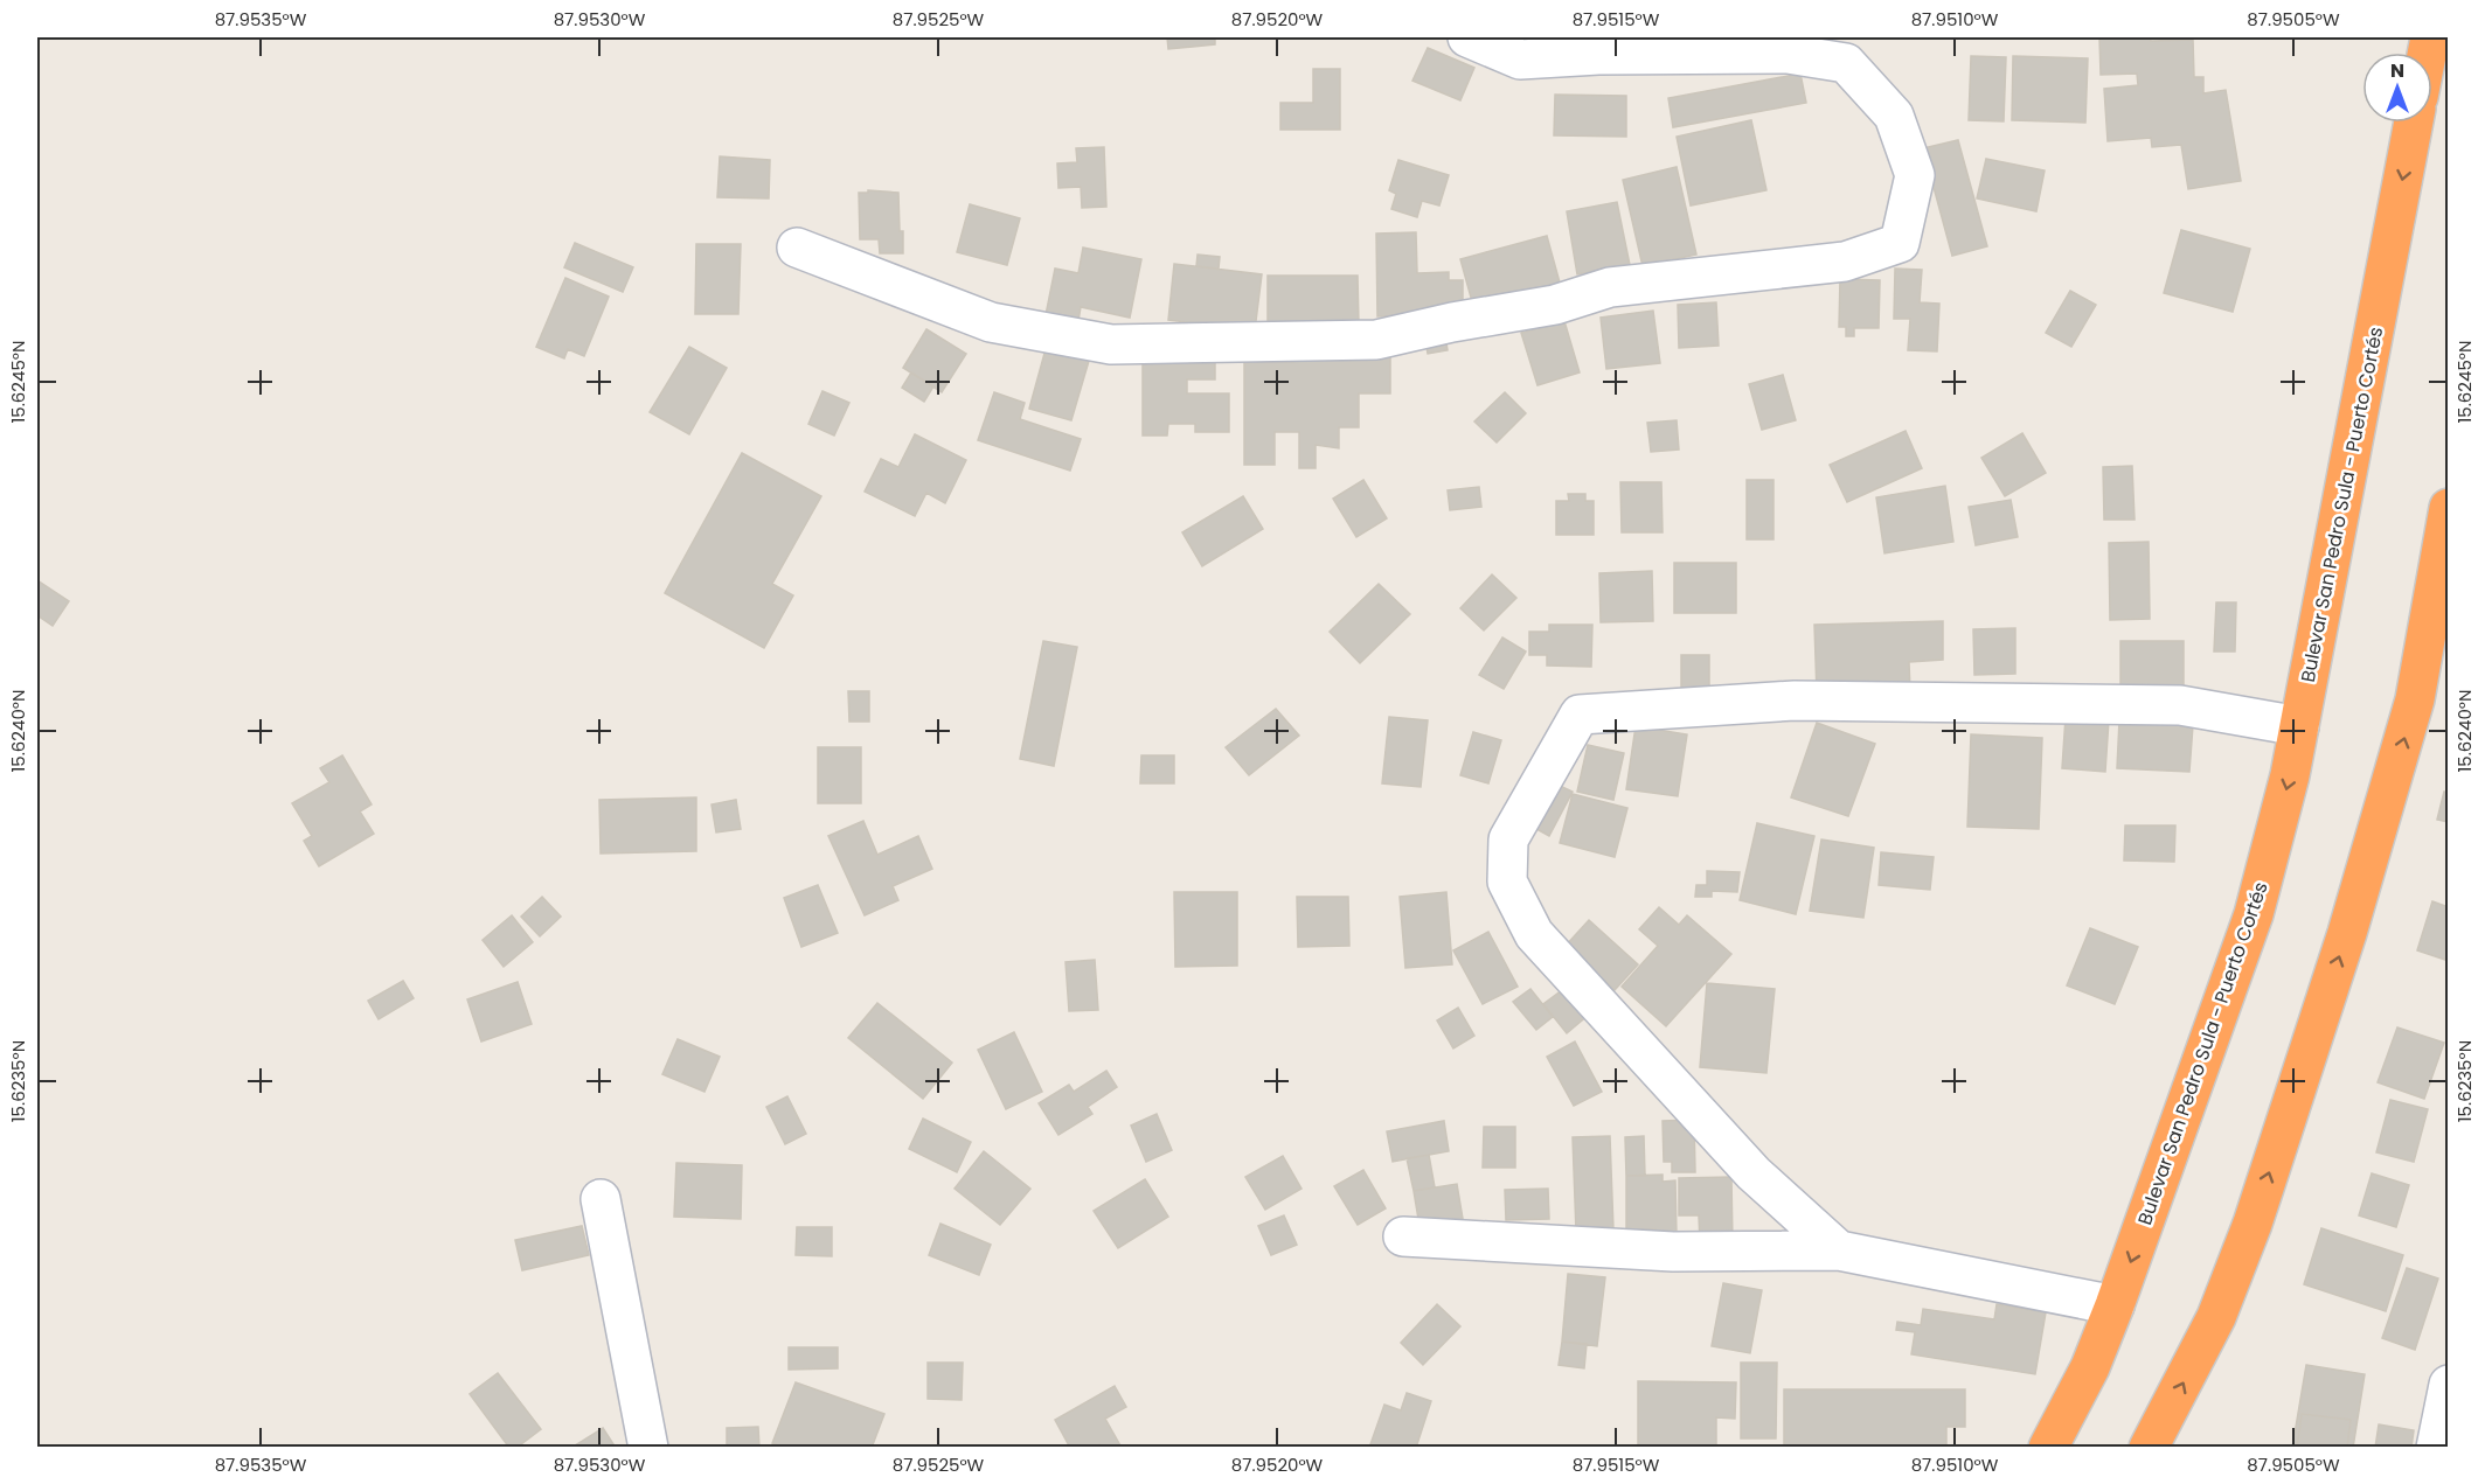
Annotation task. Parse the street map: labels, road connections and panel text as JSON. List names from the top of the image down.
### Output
{
  "streets": {
    "highway": ["Bulevar San Pedro Sula - Puerto Cortés"]
  },
  "north": "top",
  "coordinates": [
    "87.9535°W",
    "87.9530°W",
    "87.9525°W",
    "87.9520°W",
    "87.9515°W",
    "87.9510°W",
    "87.9505°W",
    "15.6245°N",
    "15.6240°N",
    "15.6235°N"
  ]
}
